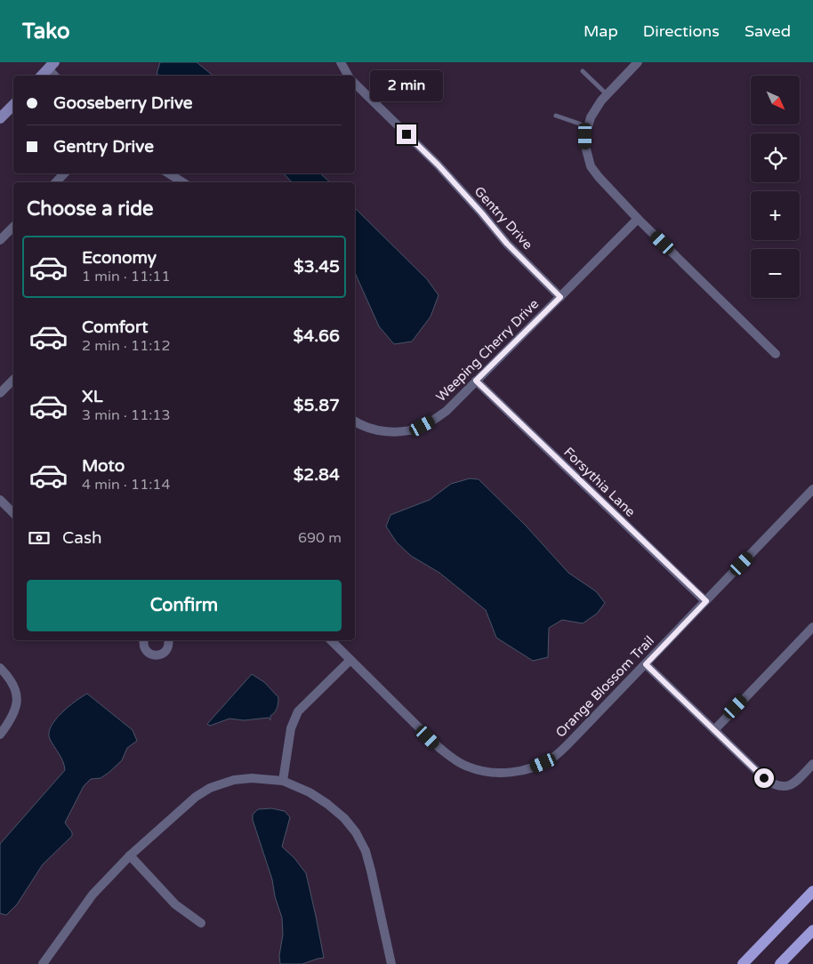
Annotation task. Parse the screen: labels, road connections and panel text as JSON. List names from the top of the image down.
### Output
{
  "streets": {
    "street": [
      "Gentry Drive",
      "Weeping Cherry Drive",
      "Forsythia Lane",
      "Orange Blossom Trail"
    ]
  },
  "crossings": [
    ["Gentry Drive", "Weeping Cherry Drive"],
    ["Weeping Cherry Drive", "Forsythia Lane"],
    ["Forsythia Lane", "Orange Blossom Trail"]
  ],
  "north": "bottom right",
  "page": {
    "header": "Tako",
    "nav": ["Map", "Directions", "Saved"],
    "bubble": "2 min",
    "map_buttons": ["+", "−"],
    "banner": ["Gooseberry Drive", "Gentry Drive"],
    "heading": "Choose a ride",
    "list": [
      {
        "name": "Economy",
        "note": "1 min · 11:11",
        "value": "$3.45"
      },
      {
        "name": "Comfort",
        "note": "2 min · 11:12",
        "value": "$4.66"
      },
      {
        "name": "XL",
        "note": "3 min · 11:13",
        "value": "$5.87"
      },
      {
        "name": "Moto",
        "note": "4 min · 11:14",
        "value": "$2.84"
      }
    ],
    "pay": ["Cash", "690 m"],
    "buttons": "Confirm"
  }
}
